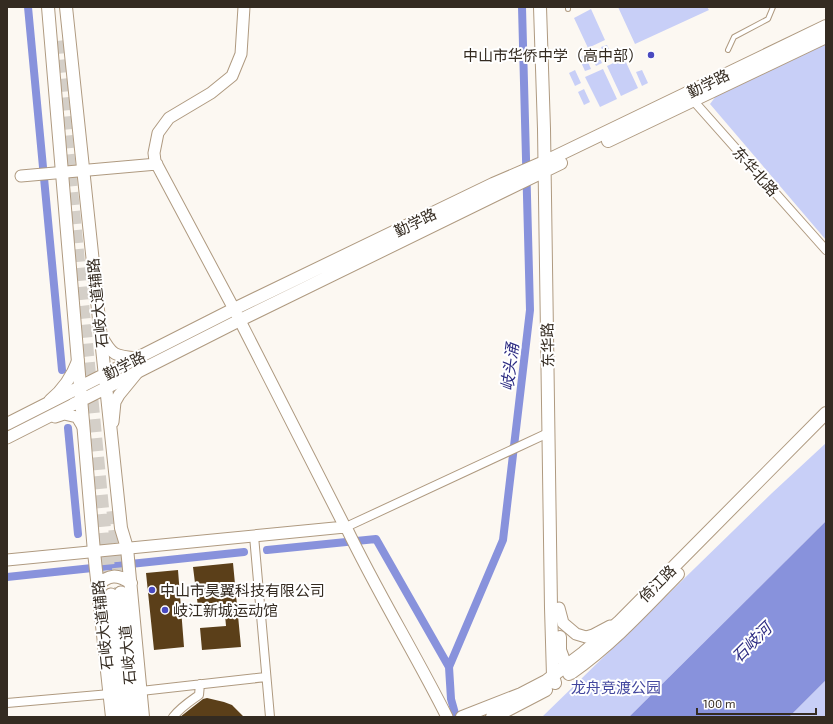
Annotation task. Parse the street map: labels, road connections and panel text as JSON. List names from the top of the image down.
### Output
{
  "streets": {
    "main road": [
      "勤学路",
      "石岐大道辅路",
      "东华路",
      "倚江路",
      "石岐大道"
    ],
    "street": ["东华北路"]
  },
  "crossings": [
    ["勤学路", "东华北路"],
    ["勤学路", "石岐大道辅路"],
    ["勤学路", "东华路"],
    ["东华路", "倚江路"]
  ],
  "water": ["岐头涌", "石岐河"],
  "parks": ["龙舟竞渡公园"],
  "places": ["中山市华侨中学（高中部）", "中山市昊翼科技有限公司", "岐江新城运动馆"],
  "scale_bar": "100 m"
}
